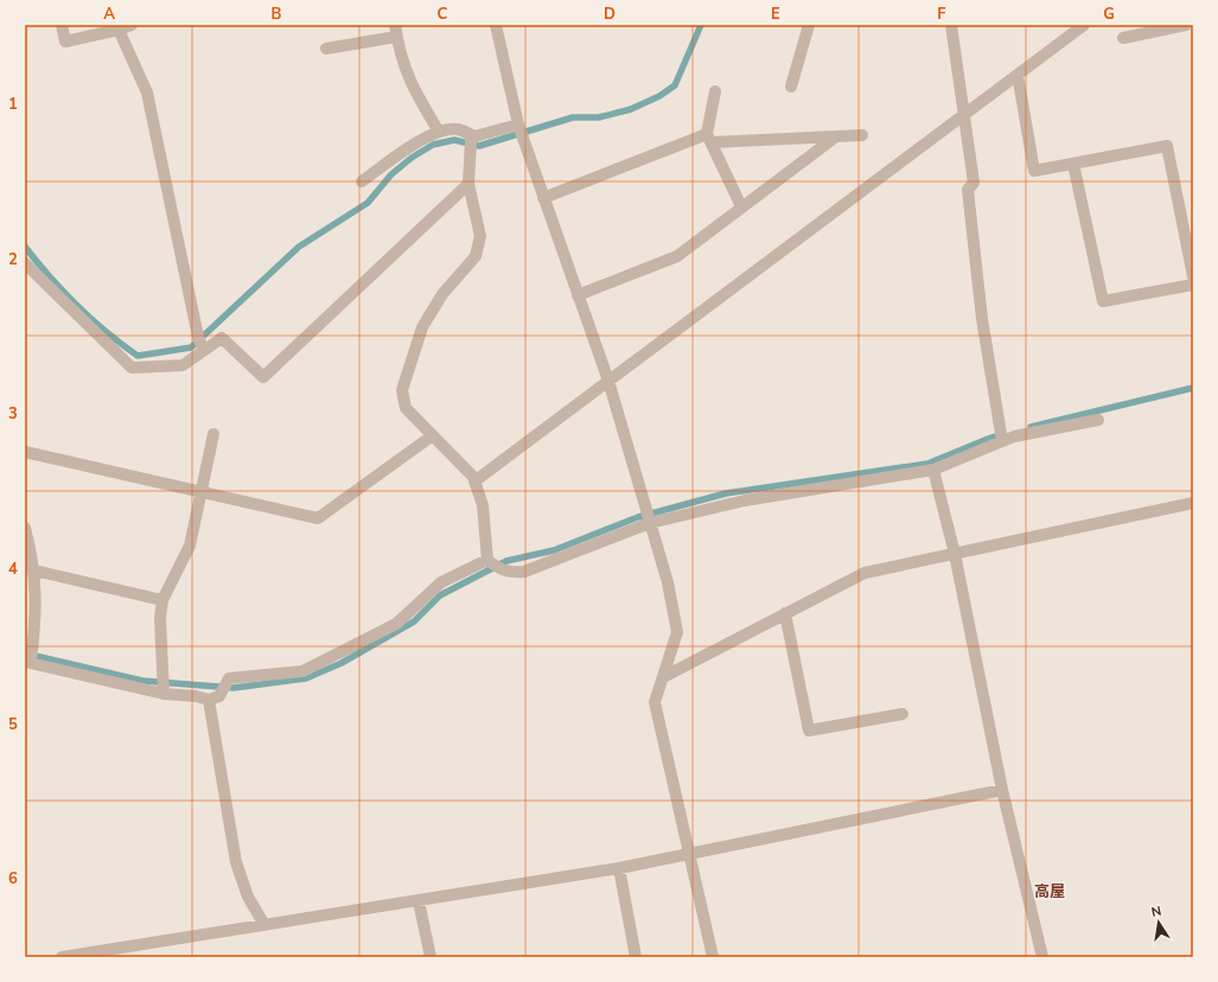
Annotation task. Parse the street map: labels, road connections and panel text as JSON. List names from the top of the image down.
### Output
{
  "districts": ["高屋"],
  "north": "top",
  "grid": {
    "columns": [
      "A",
      "B",
      "C",
      "D",
      "E",
      "F",
      "G"
    ],
    "rows": [
      "1",
      "2",
      "3",
      "4",
      "5",
      "6"
    ]
  }
}
